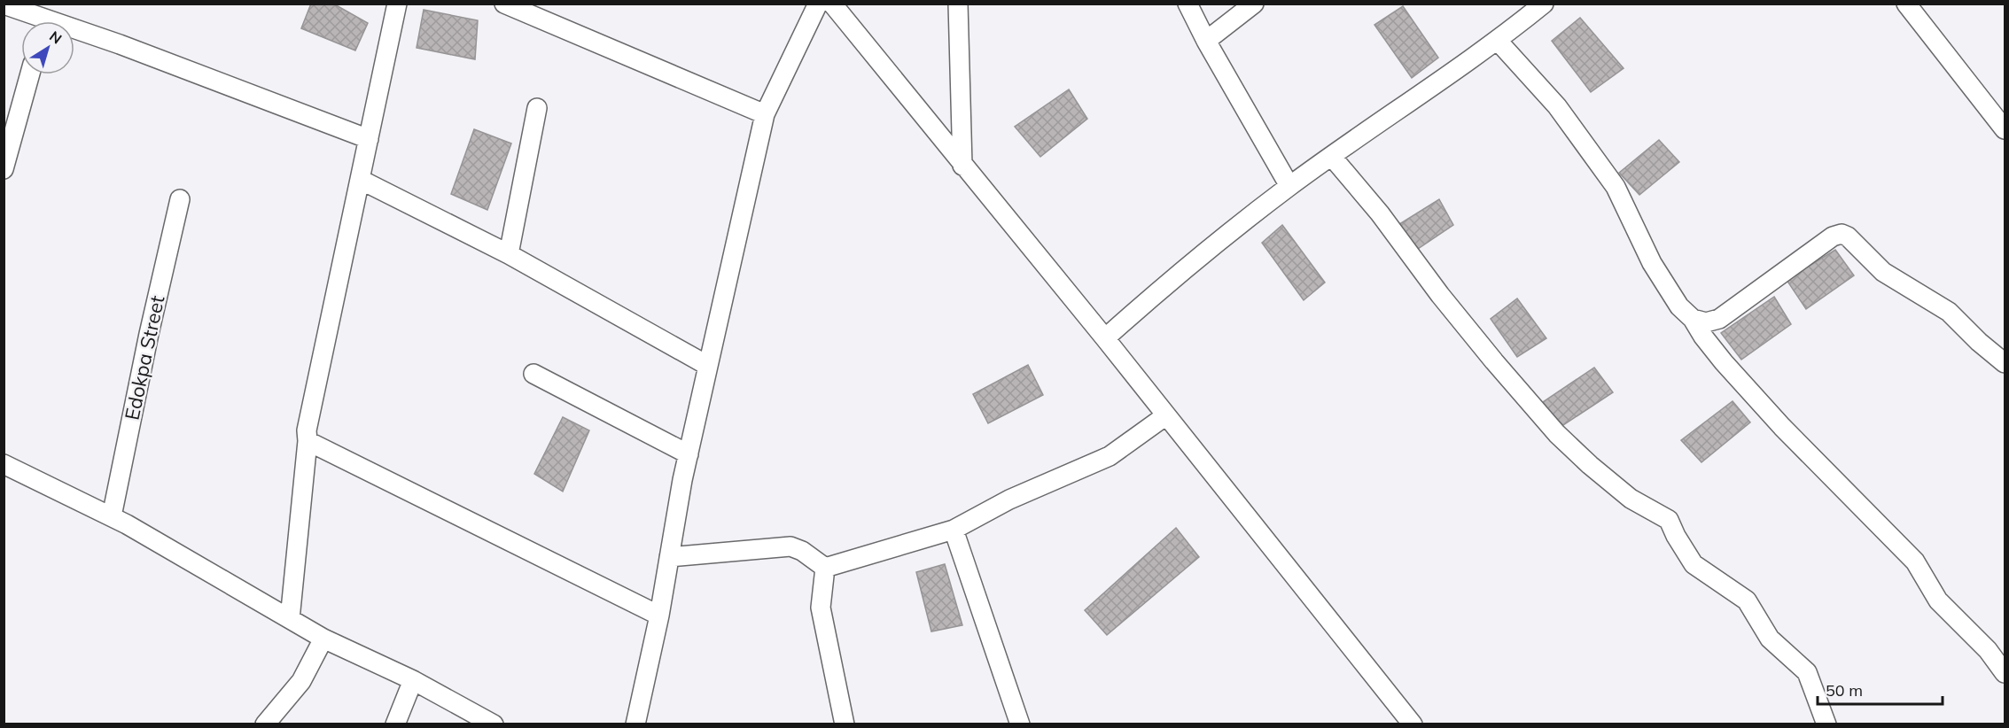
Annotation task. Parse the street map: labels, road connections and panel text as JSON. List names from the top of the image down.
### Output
{
  "streets": {
    "street": ["Edokpa Street"]
  },
  "scale_bar": "50 m",
  "north": "top right"
}
